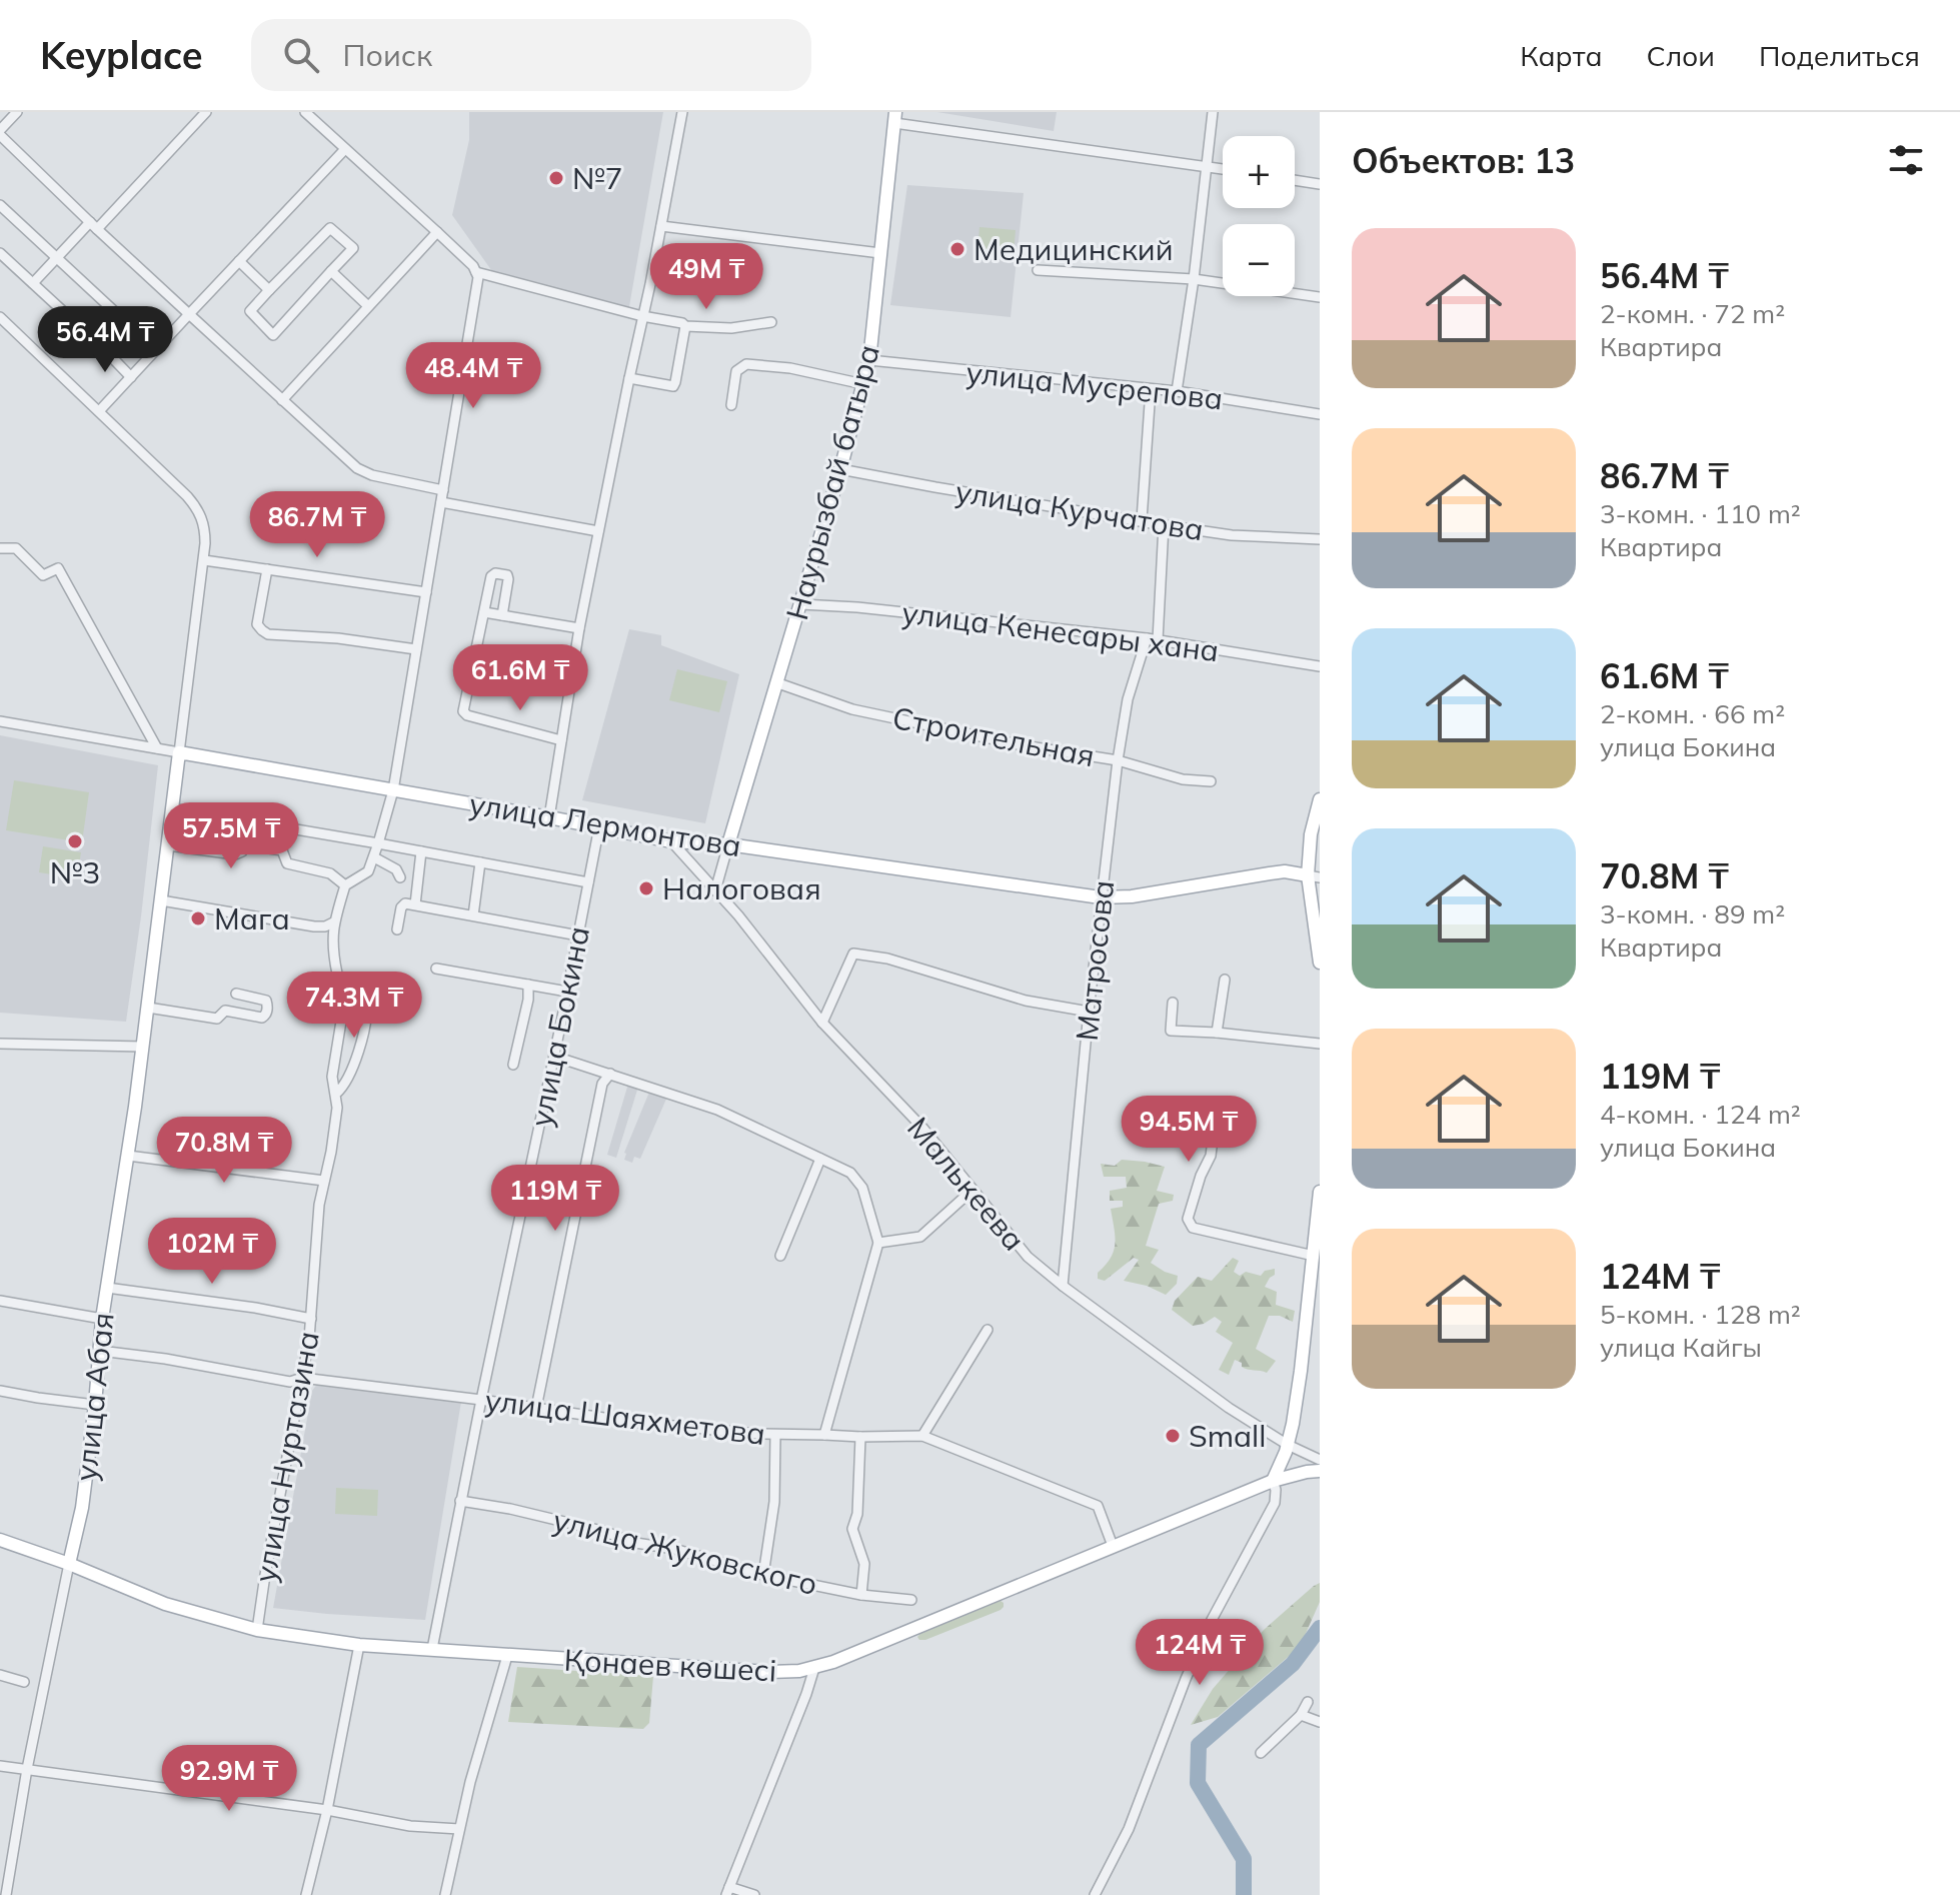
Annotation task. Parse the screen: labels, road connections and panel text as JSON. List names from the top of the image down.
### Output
{
  "streets": {
    "main road": [
      "Наурызбай батыра",
      "улица Лермонтова",
      "улица Абая",
      "Қонаев көшесі"
    ],
    "street": [
      "улица Мусрепова",
      "улица Курчатова",
      "улица Кенесары хана",
      "Строительная",
      "Матросова",
      "улица Бокина",
      "Малькеева",
      "улица Шаяхметова",
      "улица Нуртазина",
      "улица Жуковского"
    ]
  },
  "crossings": [
    ["улица Мусрепова", "Наурызбай батыра"],
    ["Наурызбай батыра", "улица Курчатова"],
    ["Наурызбай батыра", "улица Кенесары хана"],
    ["Наурызбай батыра", "Строительная"],
    ["Наурызбай батыра", "улица Лермонтова"],
    ["улица Курчатова", "Матросова"],
    ["улица Кенесары хана", "Матросова"],
    ["Строительная", "Матросова"],
    ["улица Лермонтова", "Матросова"],
    ["улица Лермонтова", "улица Бокина"],
    ["улица Лермонтова", "Малькеева"],
    ["улица Лермонтова", "улица Абая"],
    ["Матросова", "Малькеева"],
    ["улица Бокина", "улица Шаяхметова"],
    ["улица Бокина", "улица Жуковского"],
    ["улица Бокина", "Қонаев көшесі"],
    ["улица Абая", "улица Шаяхметова"],
    ["улица Абая", "Қонаев көшесі"],
    ["улица Шаяхметова", "улица Нуртазина"],
    ["улица Шаяхметова", "Қонаев көшесі"],
    ["улица Нуртазина", "Қонаев көшесі"]
  ],
  "places": [
    "№7",
    "Медицинский",
    "№3",
    "Налоговая",
    "Мага",
    "Small"
  ],
  "page": {
    "header": "Keyplace",
    "search": "Поиск",
    "nav": ["Карта", "Слои", "Поделиться"],
    "heading": "Объектов: 13",
    "map_buttons": ["+", "−"],
    "list": [
      {
        "name": "56.4M ₸",
        "note": "2-комн. · 72 m² · Квартира"
      },
      {
        "name": "86.7M ₸",
        "note": "3-комн. · 110 m² · Квартира"
      },
      {
        "name": "61.6M ₸",
        "note": "2-комн. · 66 m² · улица Бокина"
      },
      {
        "name": "70.8M ₸",
        "note": "3-комн. · 89 m² · Квартира"
      },
      {
        "name": "119M ₸",
        "note": "4-комн. · 124 m² · улица Бокина"
      },
      {
        "name": "124M ₸",
        "note": "5-комн. · 128 m² · улица Кайгы"
      }
    ],
    "price": [
      "49M ₸",
      "56.4M ₸",
      "48.4M ₸",
      "86.7M ₸",
      "61.6M ₸",
      "57.5M ₸",
      "74.3M ₸",
      "94.5M ₸",
      "70.8M ₸",
      "119M ₸",
      "102M ₸",
      "124M ₸",
      "92.9M ₸"
    ]
  }
}
